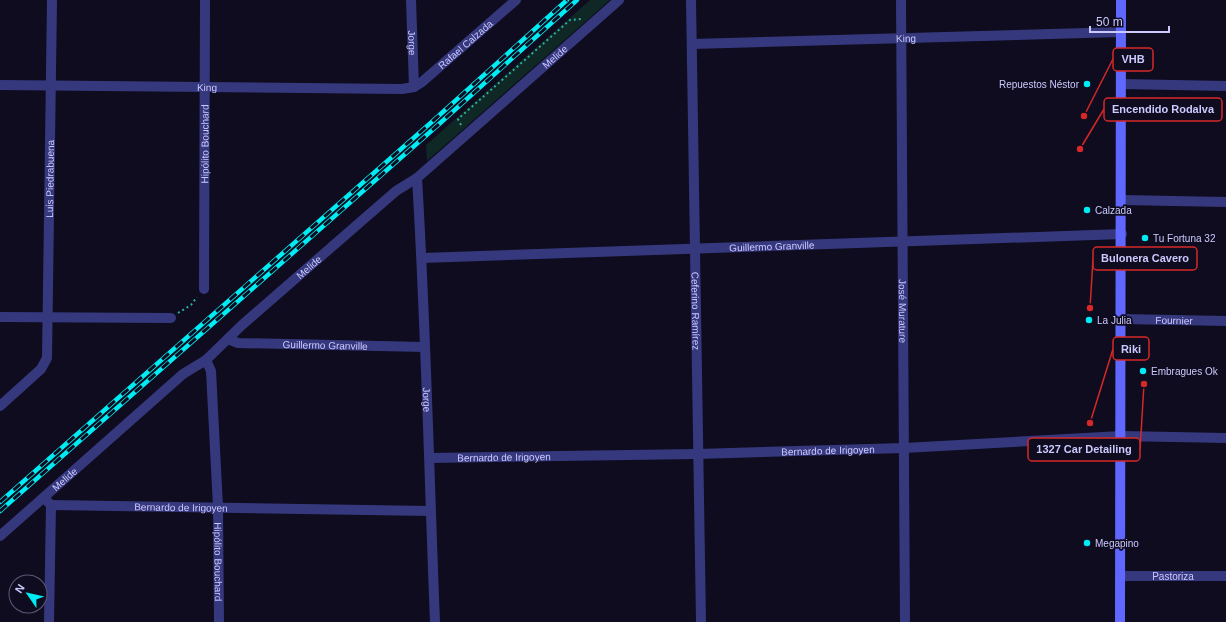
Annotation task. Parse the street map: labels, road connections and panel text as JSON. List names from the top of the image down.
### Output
{
  "streets": {
    "street": [
      "King",
      "Jorge",
      "Rafael Calzada",
      "Melide",
      "Hipólito Bouchard",
      "Luis Piedrabuena",
      "Guillermo Granville",
      "Ceferino Ramírez",
      "José Murature",
      "Fournier",
      "Bernardo de Irigoyen",
      "Pastoriza"
    ]
  },
  "crossings": [
    ["King", "Jorge"],
    ["King", "Rafael Calzada"],
    ["King", "Hipólito Bouchard"],
    ["King", "Luis Piedrabuena"],
    ["King", "Ceferino Ramírez"],
    ["King", "José Murature"],
    ["Jorge", "Rafael Calzada"],
    ["Jorge", "Melide"],
    ["Jorge", "Guillermo Granville"],
    ["Jorge", "Bernardo de Irigoyen"],
    ["Melide", "Hipólito Bouchard"],
    ["Melide", "Guillermo Granville"],
    ["Hipólito Bouchard", "Bernardo de Irigoyen"],
    ["Guillermo Granville", "Ceferino Ramírez"],
    ["Guillermo Granville", "José Murature"],
    ["Ceferino Ramírez", "Bernardo de Irigoyen"],
    ["José Murature", "Bernardo de Irigoyen"]
  ],
  "places": [
    "Repuestos Néstor",
    "VHB",
    "Encendido Rodalva",
    "Calzada",
    "Tu Fortuna 32",
    "Bulonera Cavero",
    "La Julia",
    "Embragues Ok",
    "1327 Car Detailing",
    "Riki",
    "Megapino"
  ],
  "scale_bar": "50 m",
  "north": "top left"
}
